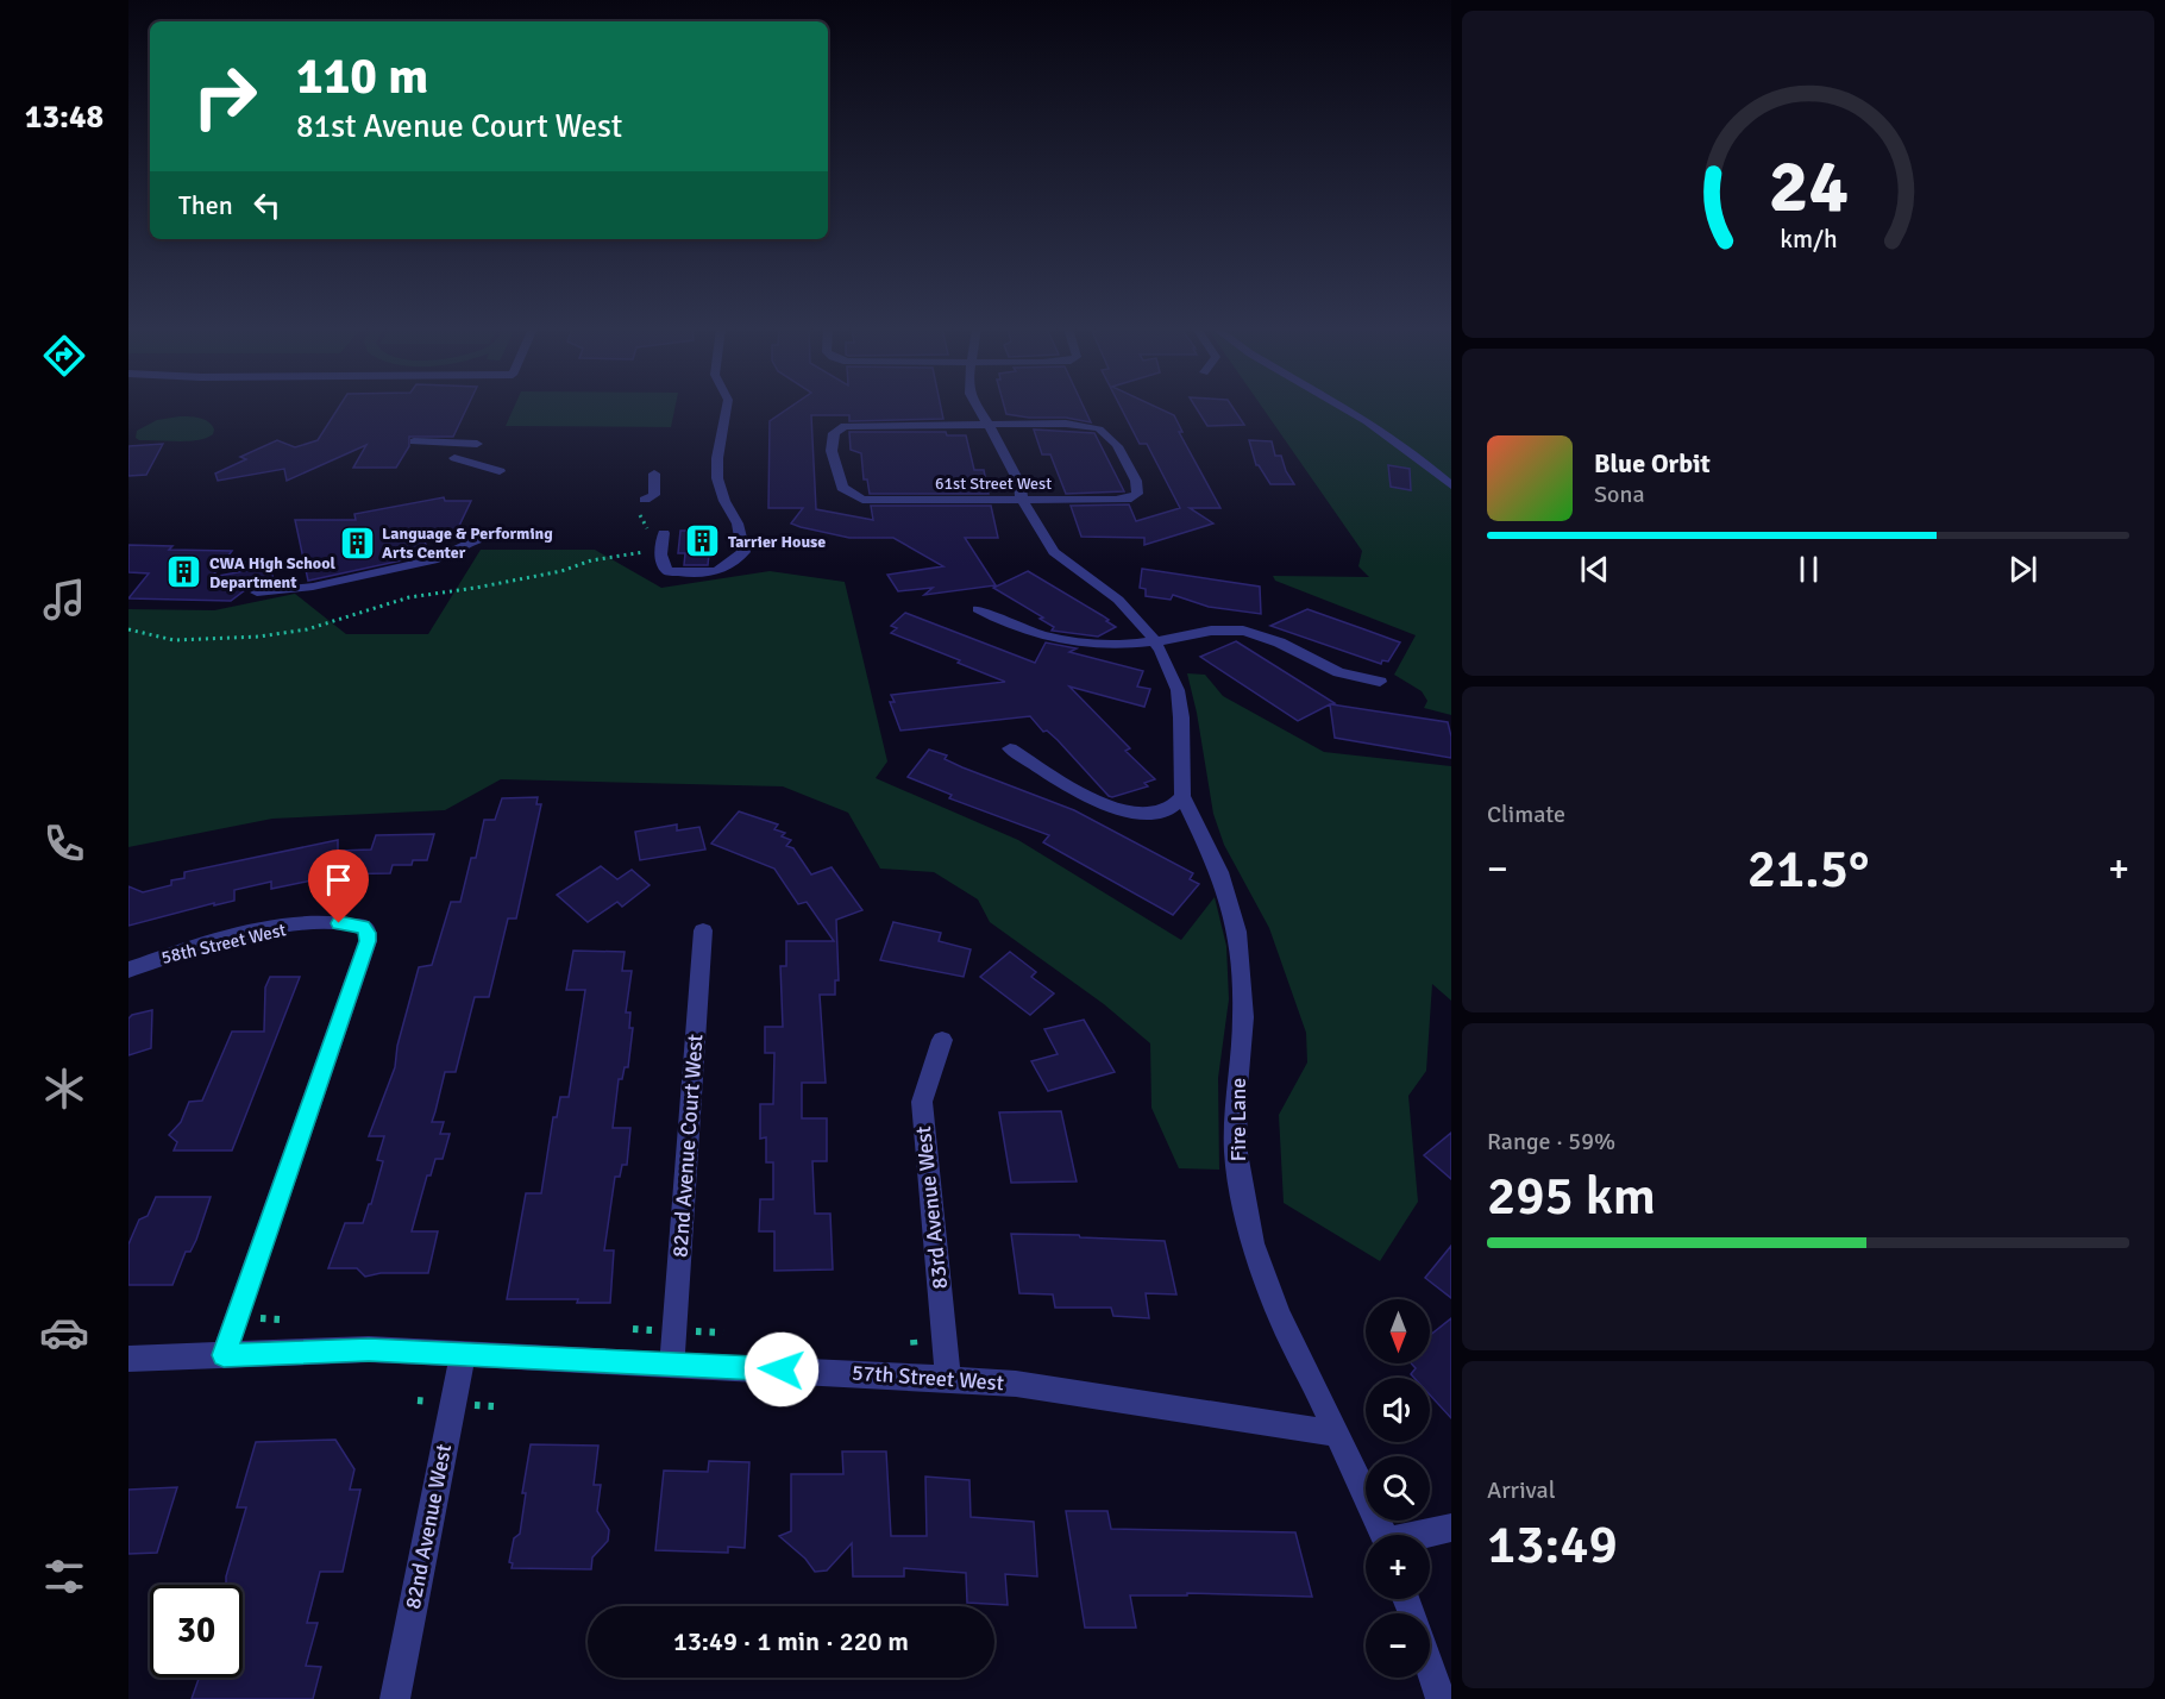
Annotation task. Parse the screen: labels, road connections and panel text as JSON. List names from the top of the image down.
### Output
{
  "streets": {
    "street": [
      "61st Street West",
      "58th Street West",
      "Fire Lane",
      "82nd Avenue Court West",
      "83rd Avenue West",
      "57th Street West",
      "82nd Avenue West"
    ]
  },
  "crossings": [
    ["58th Street West", "57th Street West"],
    ["Fire Lane", "57th Street West"],
    ["82nd Avenue Court West", "57th Street West"],
    ["83rd Avenue West", "57th Street West"],
    ["57th Street West", "82nd Avenue West"]
  ],
  "places": {
    "building": ["Tarrier House", "Language & Performing Arts Center", "CWA High School Department"]
  },
  "north": "bottom",
  "page": {
    "tabs": "13:48",
    "turn": ["110 m", "81st Avenue Court West"],
    "then": "Then",
    "song": ["Blue Orbit", "Sona"],
    "tile": [
      "Climate",
      ["Range · 59%", "295 km"],
      ["Arrival", "13:49"]
    ],
    "heat": ["−", "21.5°", "+"],
    "map_buttons": ["+", "−"],
    "limit": "30",
    "trip": "13:49 · 1 min · 220 m",
    "gauge": ["24", "km/h"]
  }
}
